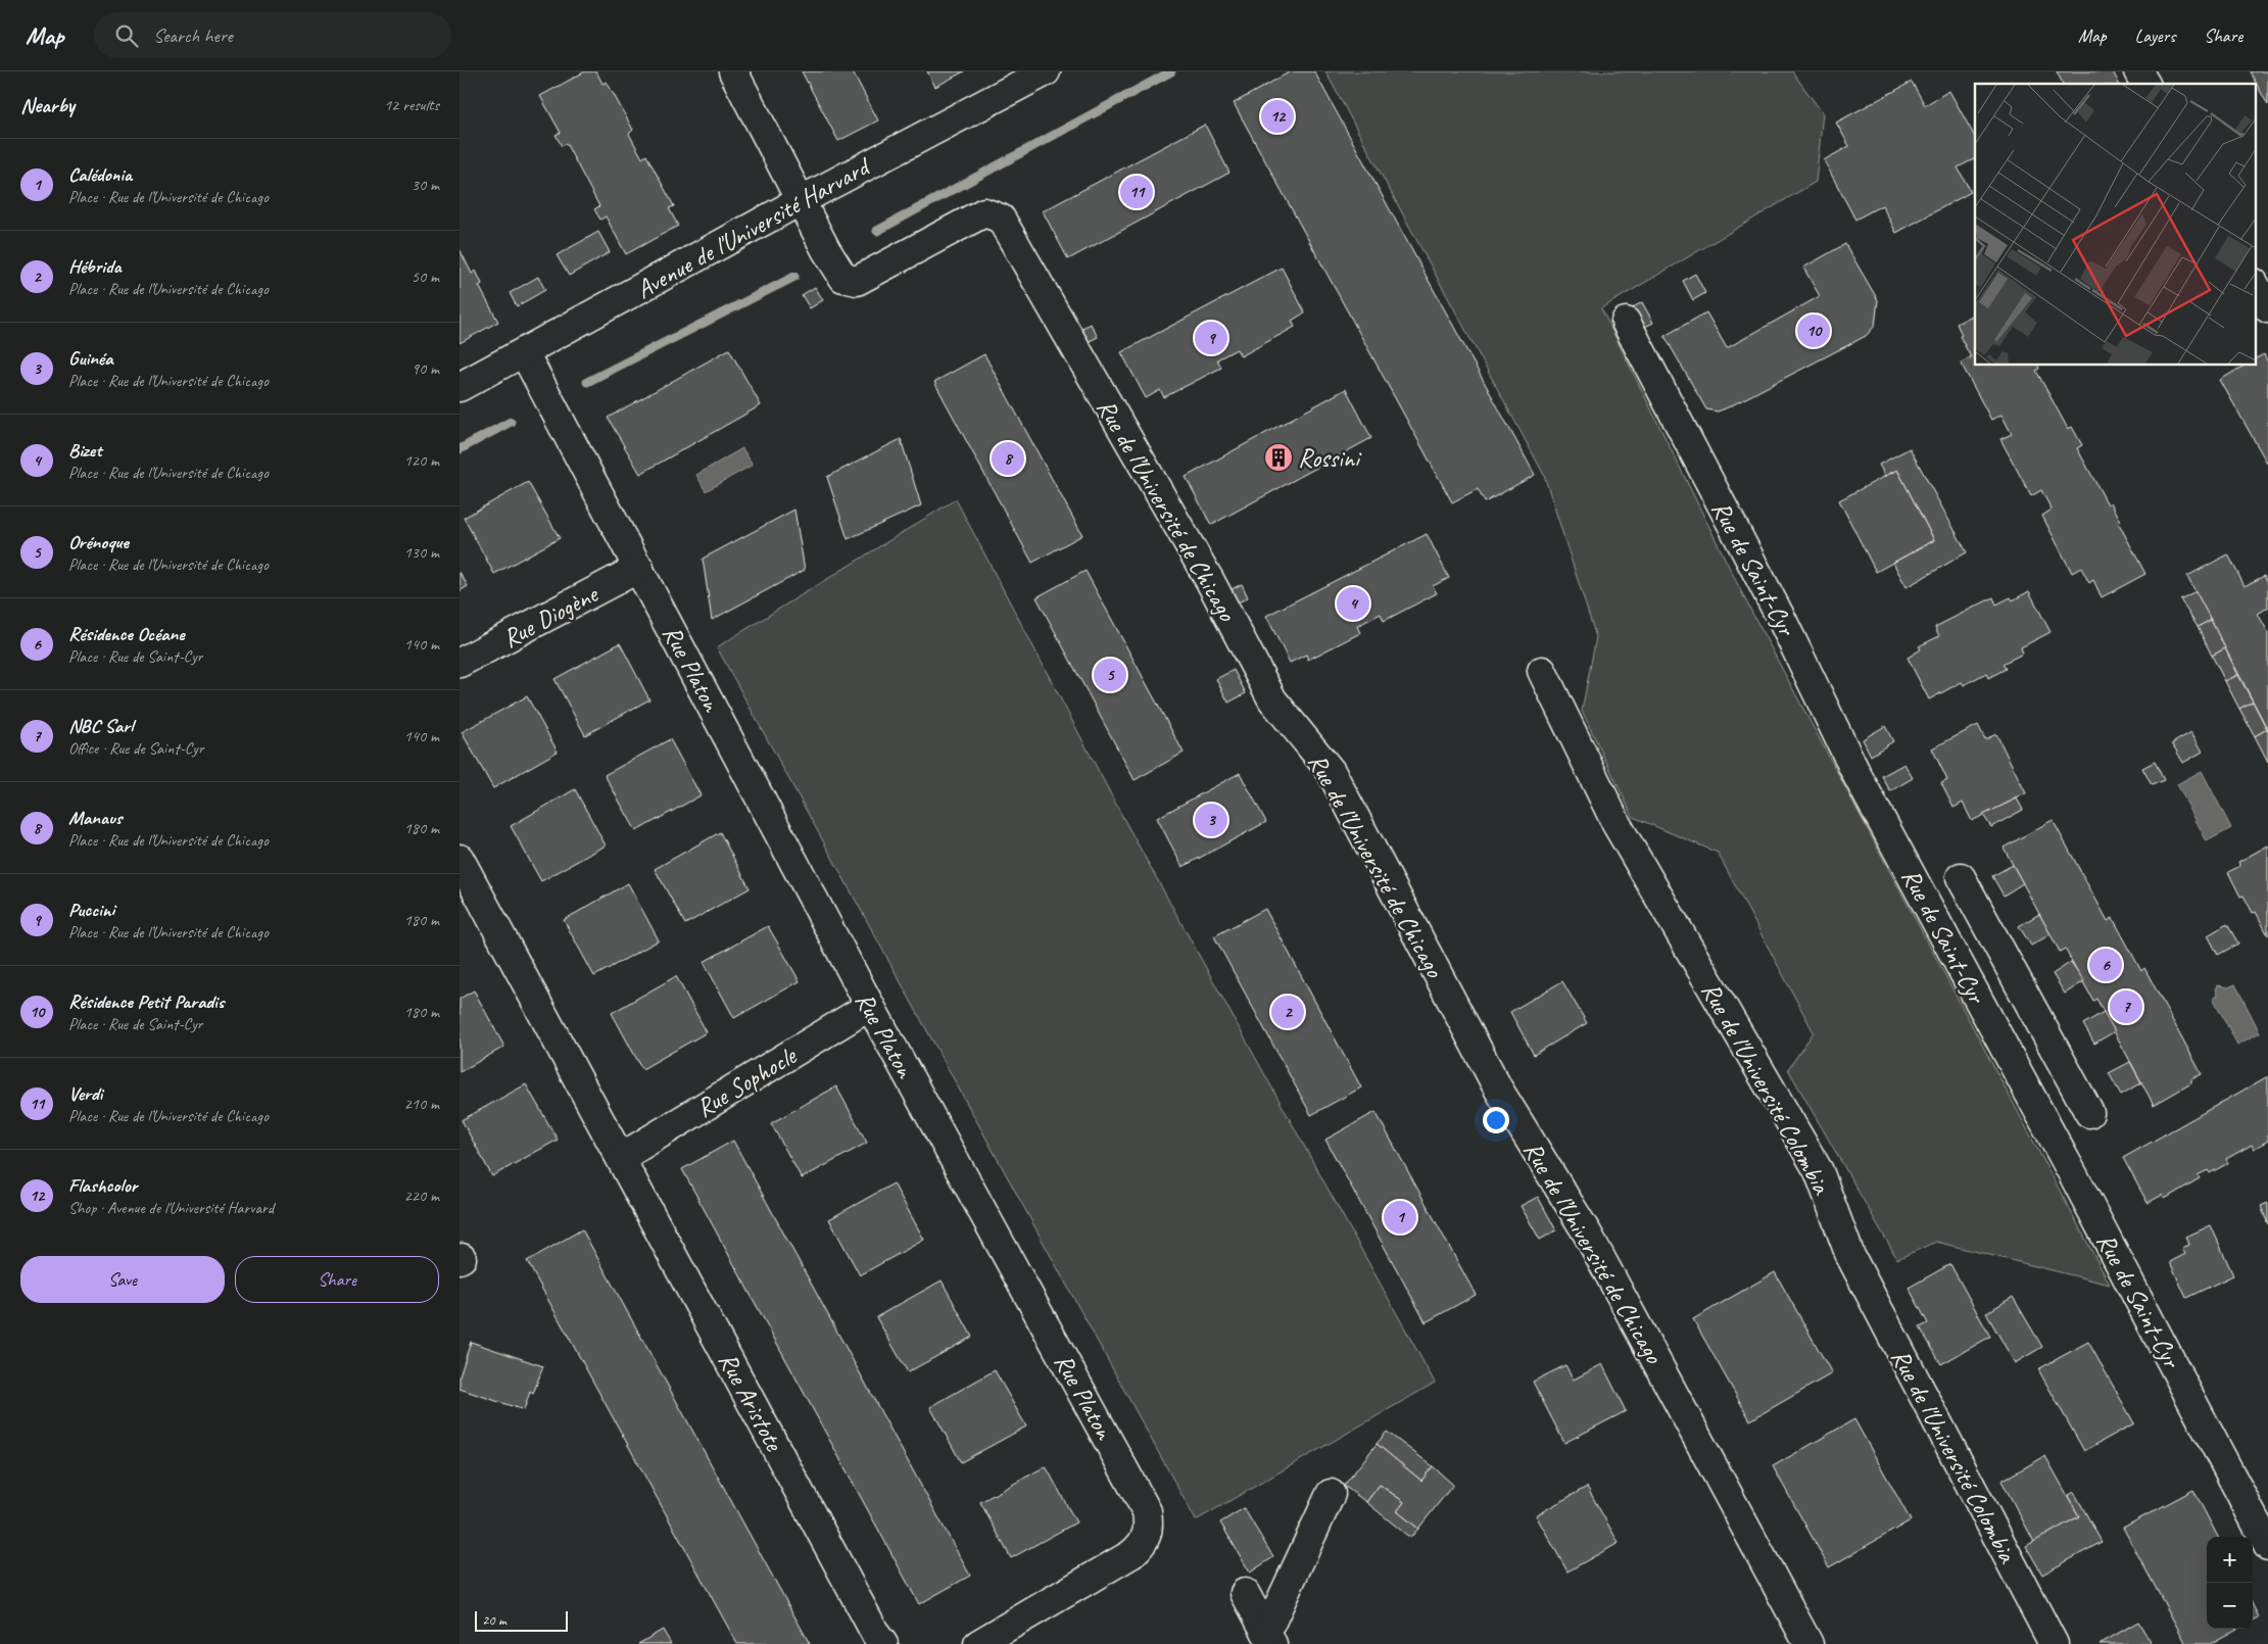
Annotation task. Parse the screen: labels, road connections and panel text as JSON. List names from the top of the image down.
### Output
{
  "streets": {
    "street": [
      "Avenue de l'Université Harvard",
      "Rue de l’Université de Chicago",
      "Rue de Saint-Cyr",
      "Rue Diogène",
      "Rue Platon",
      "Rue Sophocle",
      "Rue de l'Université Colombia",
      "Rue Aristote"
    ]
  },
  "crossings": [
    ["Avenue de l'Université Harvard", "Rue de l’Université de Chicago"],
    ["Avenue de l'Université Harvard", "Rue Platon"],
    ["Rue Diogène", "Rue Platon"],
    ["Rue Platon", "Rue Sophocle"],
    ["Rue Sophocle", "Rue Aristote"]
  ],
  "places": {
    "building": ["Rossini"]
  },
  "scale_bar": "20 m",
  "page": {
    "header": "Map",
    "search": "Search here",
    "nav": ["Map", "Layers", "Share"],
    "heading": ["Nearby", "12 results"],
    "pins": [
      "12",
      "11",
      "10",
      "9",
      "8",
      "4",
      "5",
      "3",
      "6",
      "7",
      "2",
      "1"
    ],
    "list": [
      {
        "mark": "1",
        "name": "Calédonia",
        "note": "Place · Rue de l’Université de Chicago",
        "value": "30 m"
      },
      {
        "mark": "2",
        "name": "Hébrida",
        "note": "Place · Rue de l’Université de Chicago",
        "value": "50 m"
      },
      {
        "mark": "3",
        "name": "Guinéa",
        "note": "Place · Rue de l’Université de Chicago",
        "value": "90 m"
      },
      {
        "mark": "4",
        "name": "Bizet",
        "note": "Place · Rue de l’Université de Chicago",
        "value": "120 m"
      },
      {
        "mark": "5",
        "name": "Orénoque",
        "note": "Place · Rue de l’Université de Chicago",
        "value": "130 m"
      },
      {
        "mark": "6",
        "name": "Résidence Océane",
        "note": "Place · Rue de Saint-Cyr",
        "value": "140 m"
      },
      {
        "mark": "7",
        "name": "NBC Sarl",
        "note": "Office · Rue de Saint-Cyr",
        "value": "140 m"
      },
      {
        "mark": "8",
        "name": "Manaus",
        "note": "Place · Rue de l’Université de Chicago",
        "value": "180 m"
      },
      {
        "mark": "9",
        "name": "Puccini",
        "note": "Place · Rue de l’Université de Chicago",
        "value": "180 m"
      },
      {
        "mark": "10",
        "name": "Résidence Petit Paradis",
        "note": "Place · Rue de Saint-Cyr",
        "value": "180 m"
      },
      {
        "mark": "11",
        "name": "Verdi",
        "note": "Place · Rue de l’Université de Chicago",
        "value": "210 m"
      },
      {
        "mark": "12",
        "name": "Flashcolor",
        "note": "Shop · Avenue de l'Université Harvard",
        "value": "220 m"
      }
    ],
    "buttons": ["Save", "Share"],
    "map_buttons": ["+", "−"],
    "scale": "20 m"
  }
}
